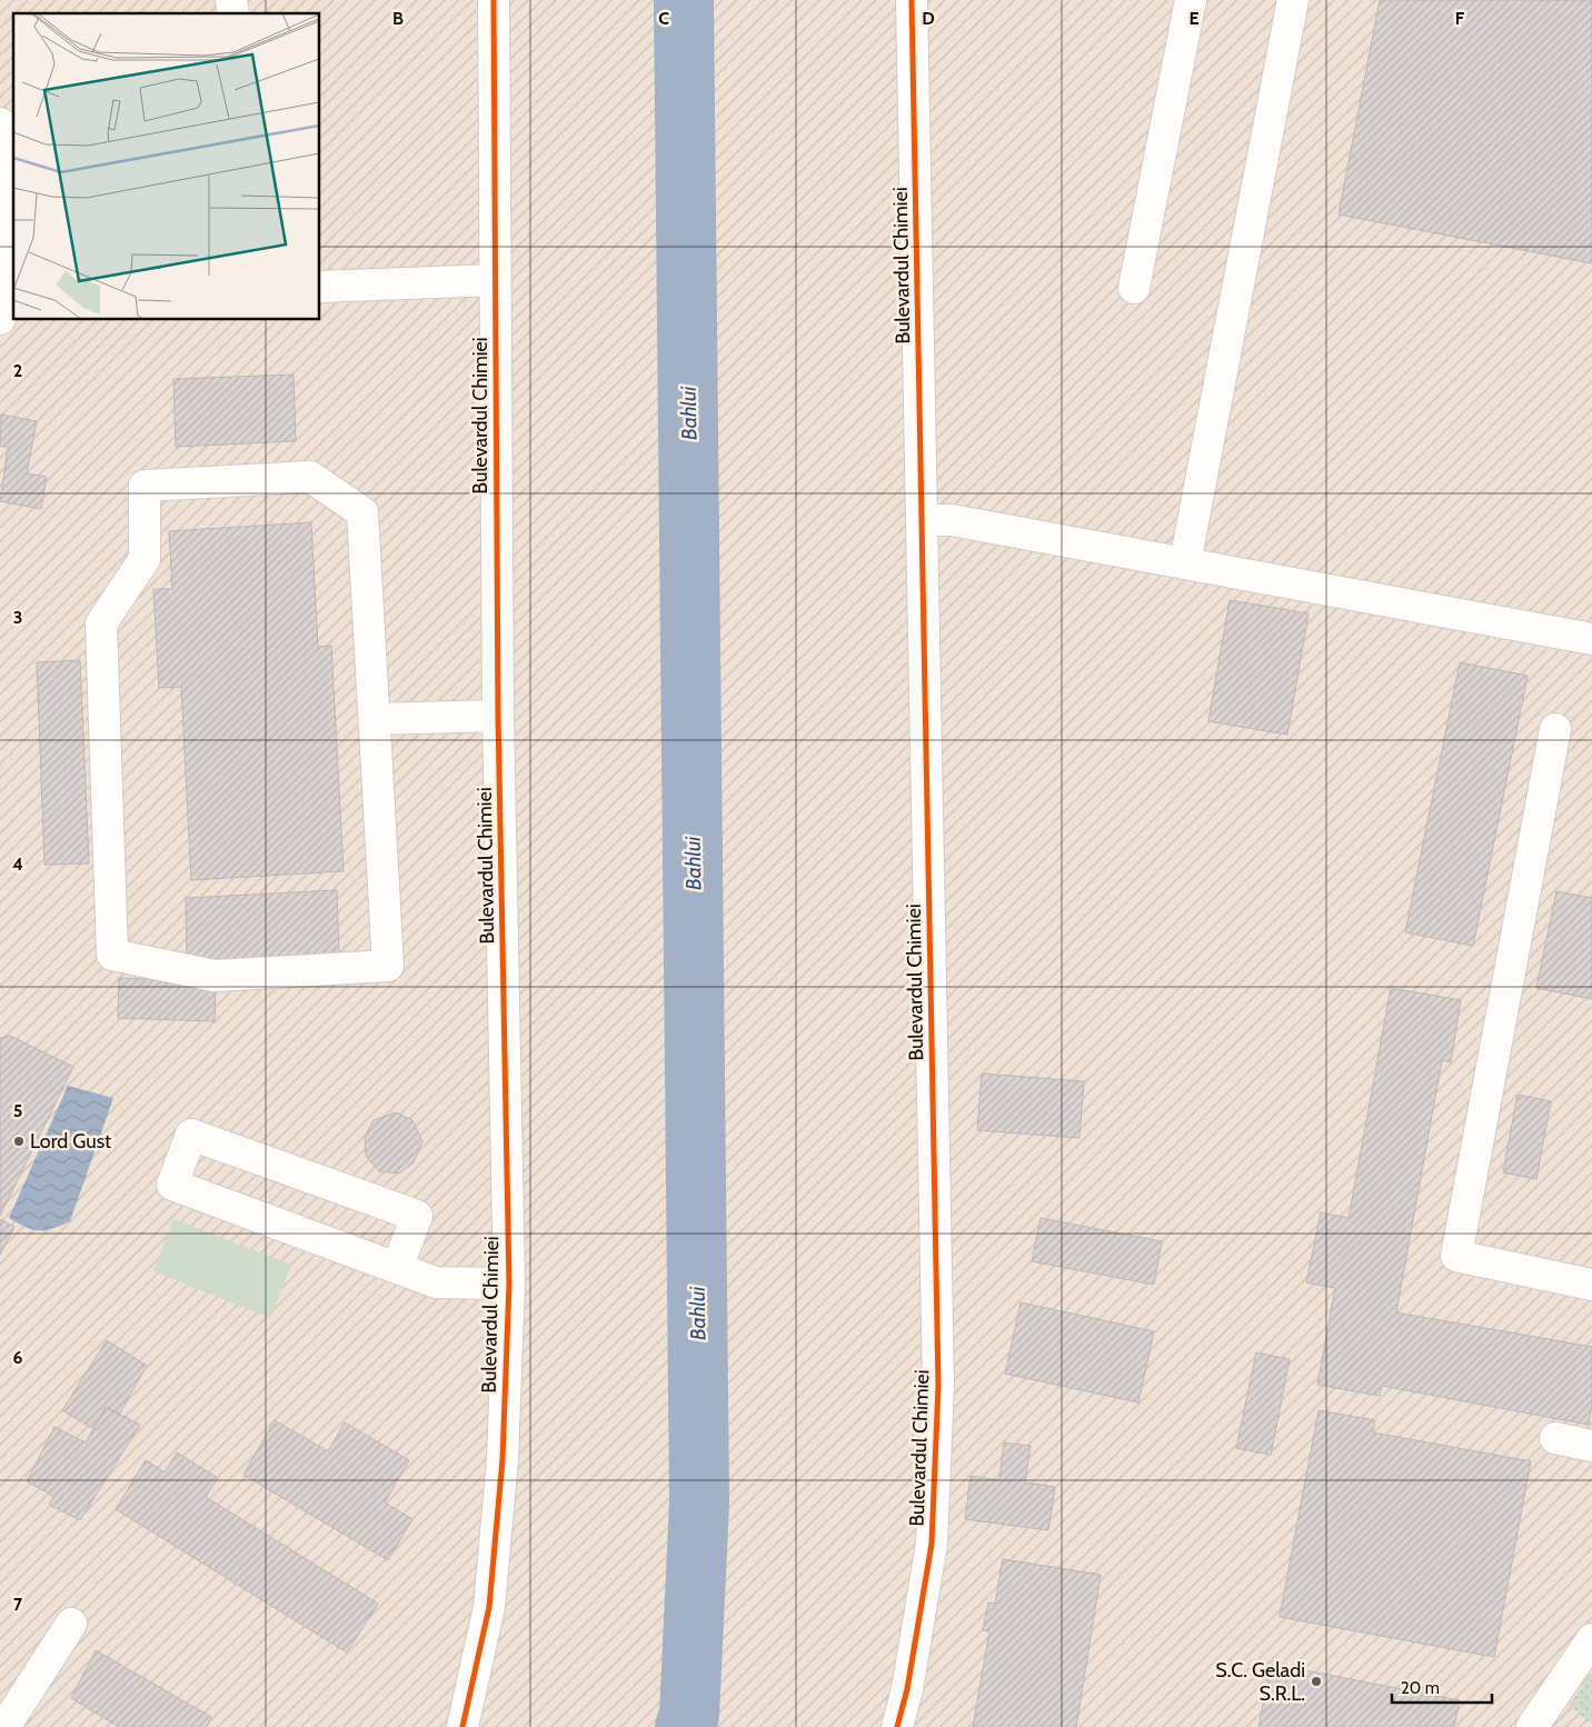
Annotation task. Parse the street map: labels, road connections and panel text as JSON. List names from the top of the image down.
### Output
{
  "streets": {
    "street": ["Bulevardul Chimiei"]
  },
  "water": ["Bahlui"],
  "places": ["Lord Gust", "S.C. Geladi S.R.L."],
  "scale_bar": "20 m",
  "grid": {
    "columns": [
      "B",
      "C",
      "D",
      "E",
      "F"
    ],
    "rows": [
      "2",
      "3",
      "4",
      "5",
      "6",
      "7"
    ]
  }
}
